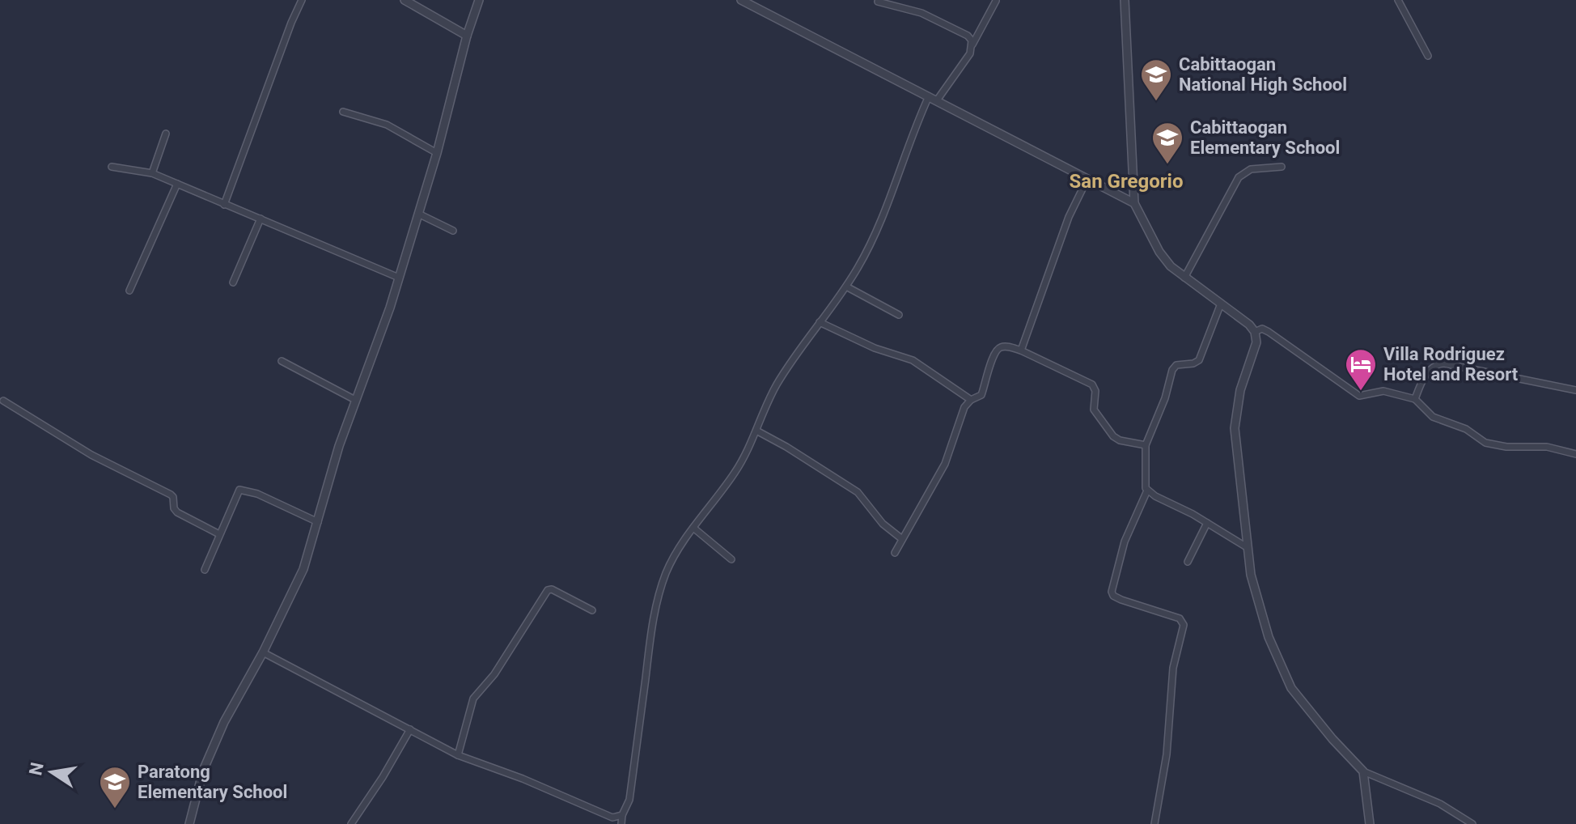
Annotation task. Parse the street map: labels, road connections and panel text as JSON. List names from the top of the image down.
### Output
{
  "districts": ["San Gregorio"],
  "places": {
    "school or university": ["Cabittaogan National High School", "Cabittaogan Elementary School", "Paratong Elementary School"],
    "hotel": ["Villa Rodriguez Hotel and Resort"]
  },
  "north": "left"
}
